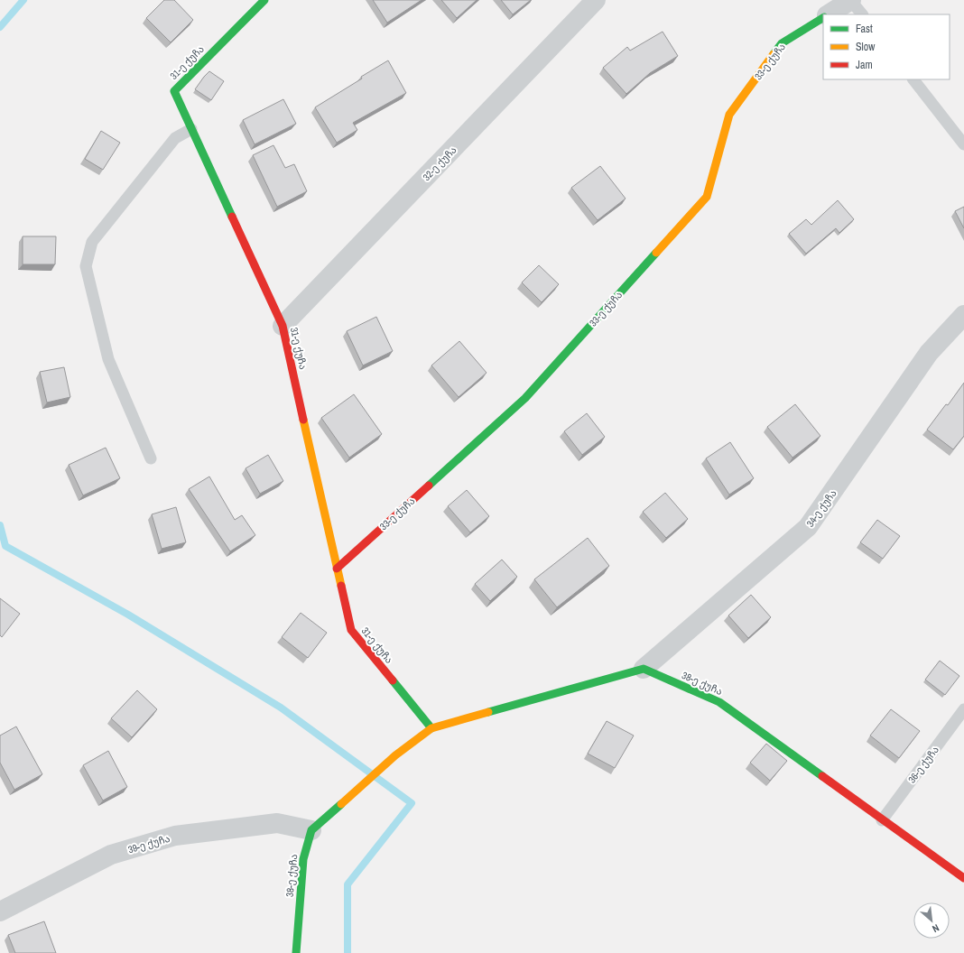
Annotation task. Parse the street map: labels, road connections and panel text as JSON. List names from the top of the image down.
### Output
{
  "streets": {
    "street": [
      "33-ე ქუჩა",
      "31-ე ქუჩა",
      "32-ე ქუჩა",
      "34-ე ქუჩა",
      "38-ე ქუჩა",
      "39-ე ქუჩა"
    ],
    "lane": ["36-ე ქუჩა"]
  },
  "crossings": [
    ["33-ე ქუჩა", "31-ე ქუჩა"],
    ["31-ე ქუჩა", "32-ე ქუჩა"],
    ["34-ე ქუჩა", "38-ე ქუჩა"],
    ["38-ე ქუჩა", "36-ე ქუჩა"],
    ["38-ე ქუჩა", "39-ე ქუჩა"]
  ],
  "legend": ["Fast", "Slow", "Jam"],
  "north": "bottom right"
}
